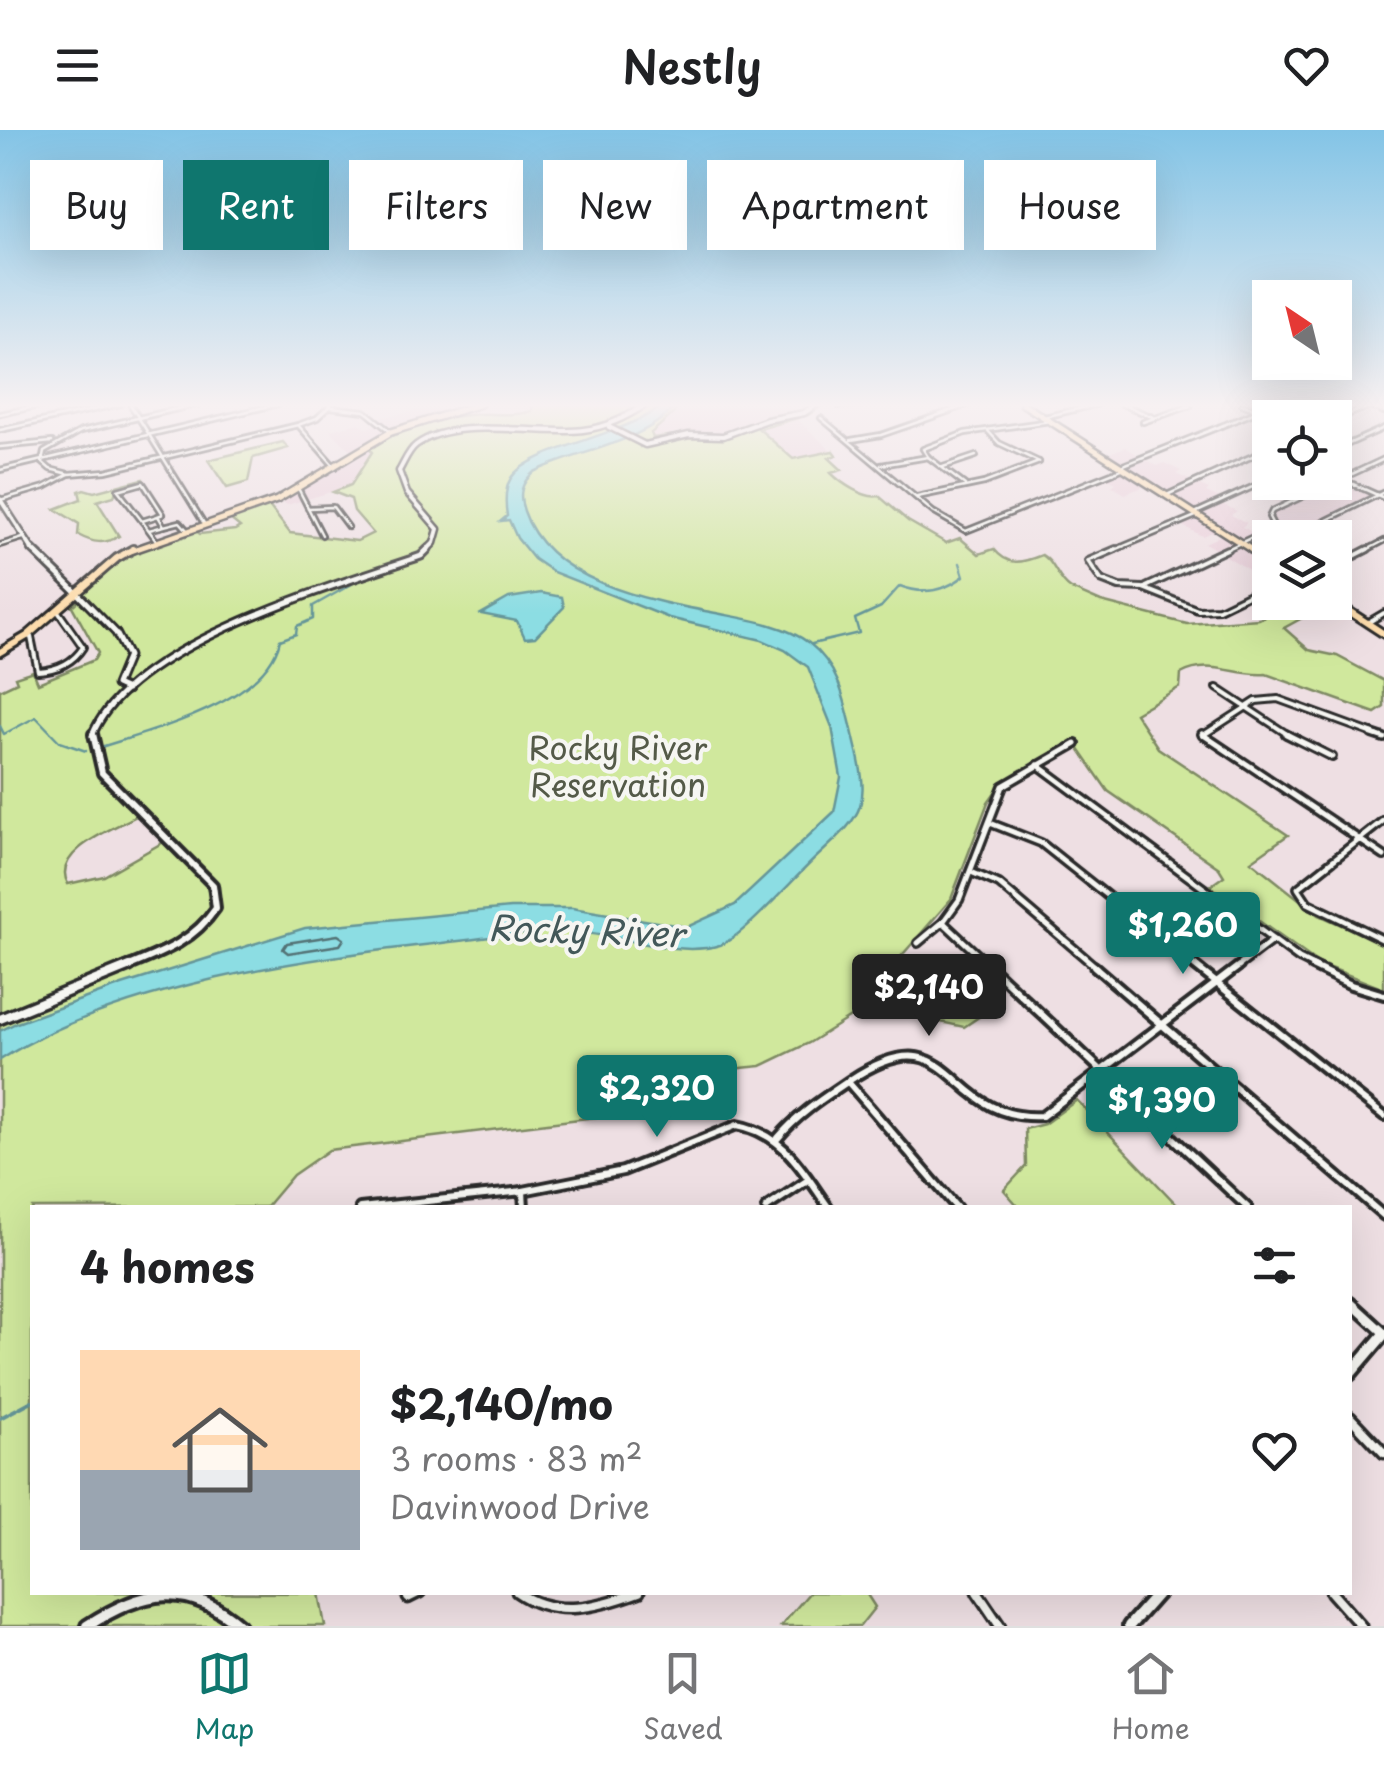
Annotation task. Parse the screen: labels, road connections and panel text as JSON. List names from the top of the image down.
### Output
{
  "water": ["Rocky River"],
  "parks": ["Rocky River Reservation"],
  "north": "top left",
  "page": {
    "header": "Nestly",
    "chip": [
      "Buy",
      "Rent",
      "Filters",
      "New",
      "Apartment",
      "House"
    ],
    "price": [
      "$1,260",
      "$2,140",
      "$2,320",
      "$1,390"
    ],
    "heading": "4 homes",
    "list": [
      {
        "name": "$2,140/mo",
        "note": "3 rooms · 83 m² · Davinwood Drive"
      }
    ],
    "tabs": ["Map", "Saved", "Home"]
  }
}
